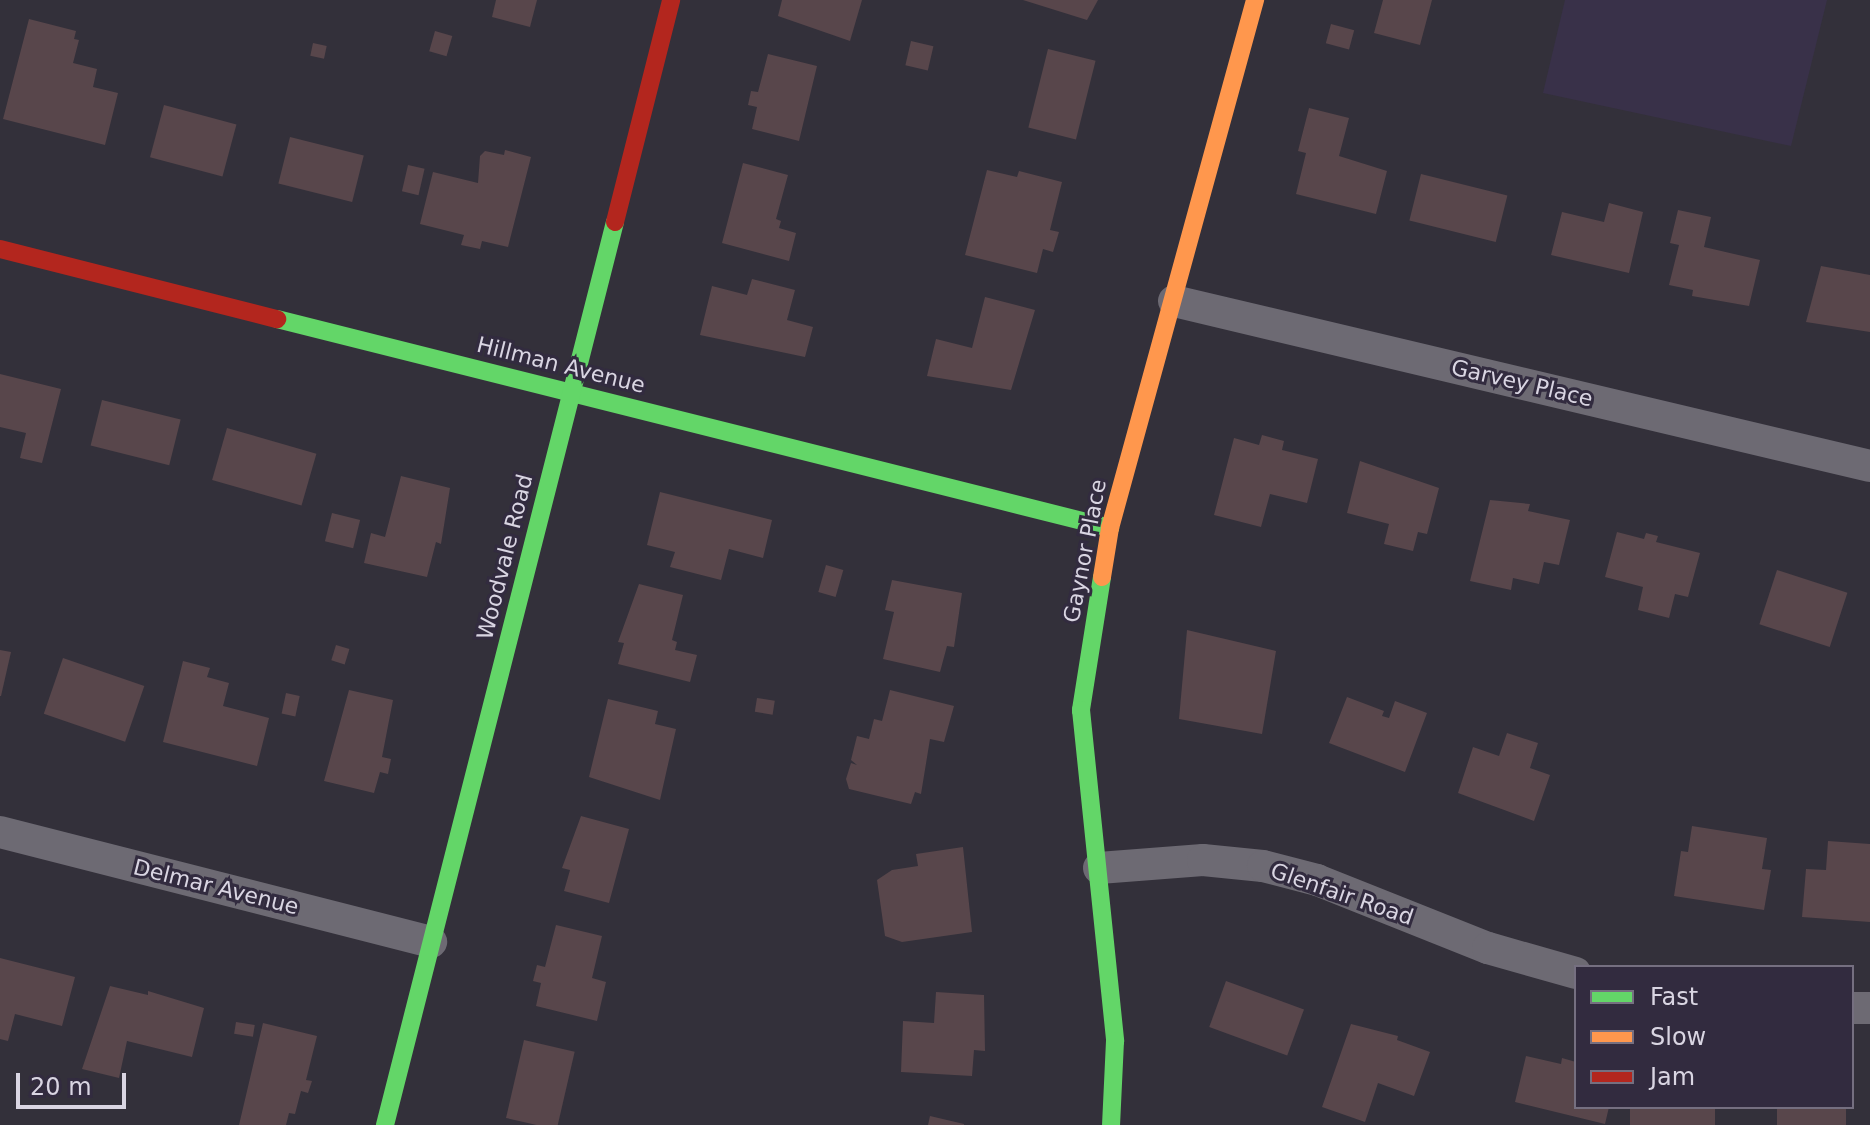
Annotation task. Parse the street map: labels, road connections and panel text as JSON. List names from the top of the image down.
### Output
{
  "streets": {
    "street": [
      "Hillman Avenue",
      "Garvey Place",
      "Gaynor Place",
      "Woodvale Road",
      "Delmar Avenue",
      "Glenfair Road"
    ]
  },
  "crossings": [
    ["Hillman Avenue", "Gaynor Place"],
    ["Hillman Avenue", "Woodvale Road"],
    ["Garvey Place", "Gaynor Place"],
    ["Gaynor Place", "Glenfair Road"],
    ["Woodvale Road", "Delmar Avenue"]
  ],
  "legend": ["Fast", "Slow", "Jam"],
  "scale_bar": "20 m"
}
